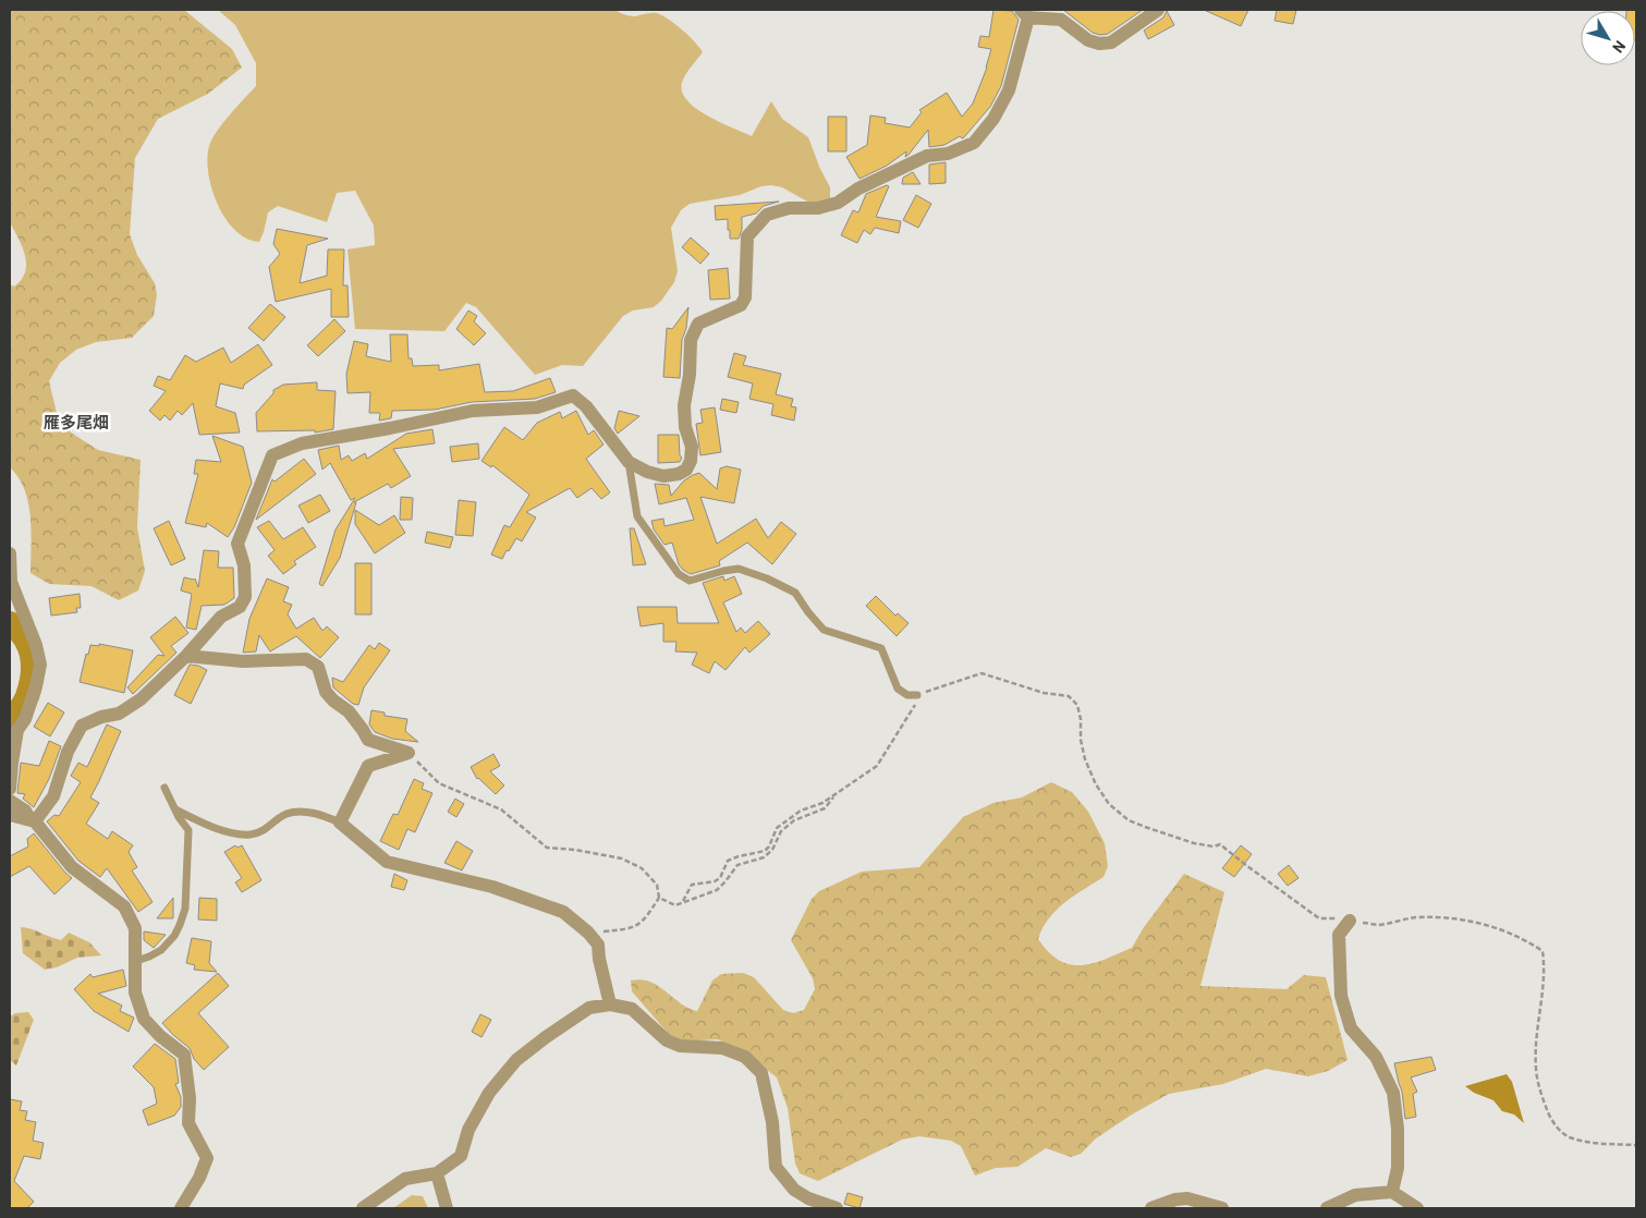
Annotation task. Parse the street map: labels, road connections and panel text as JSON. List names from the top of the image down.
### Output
{
  "districts": ["雁多尾畑"],
  "north": "bottom right"
}
